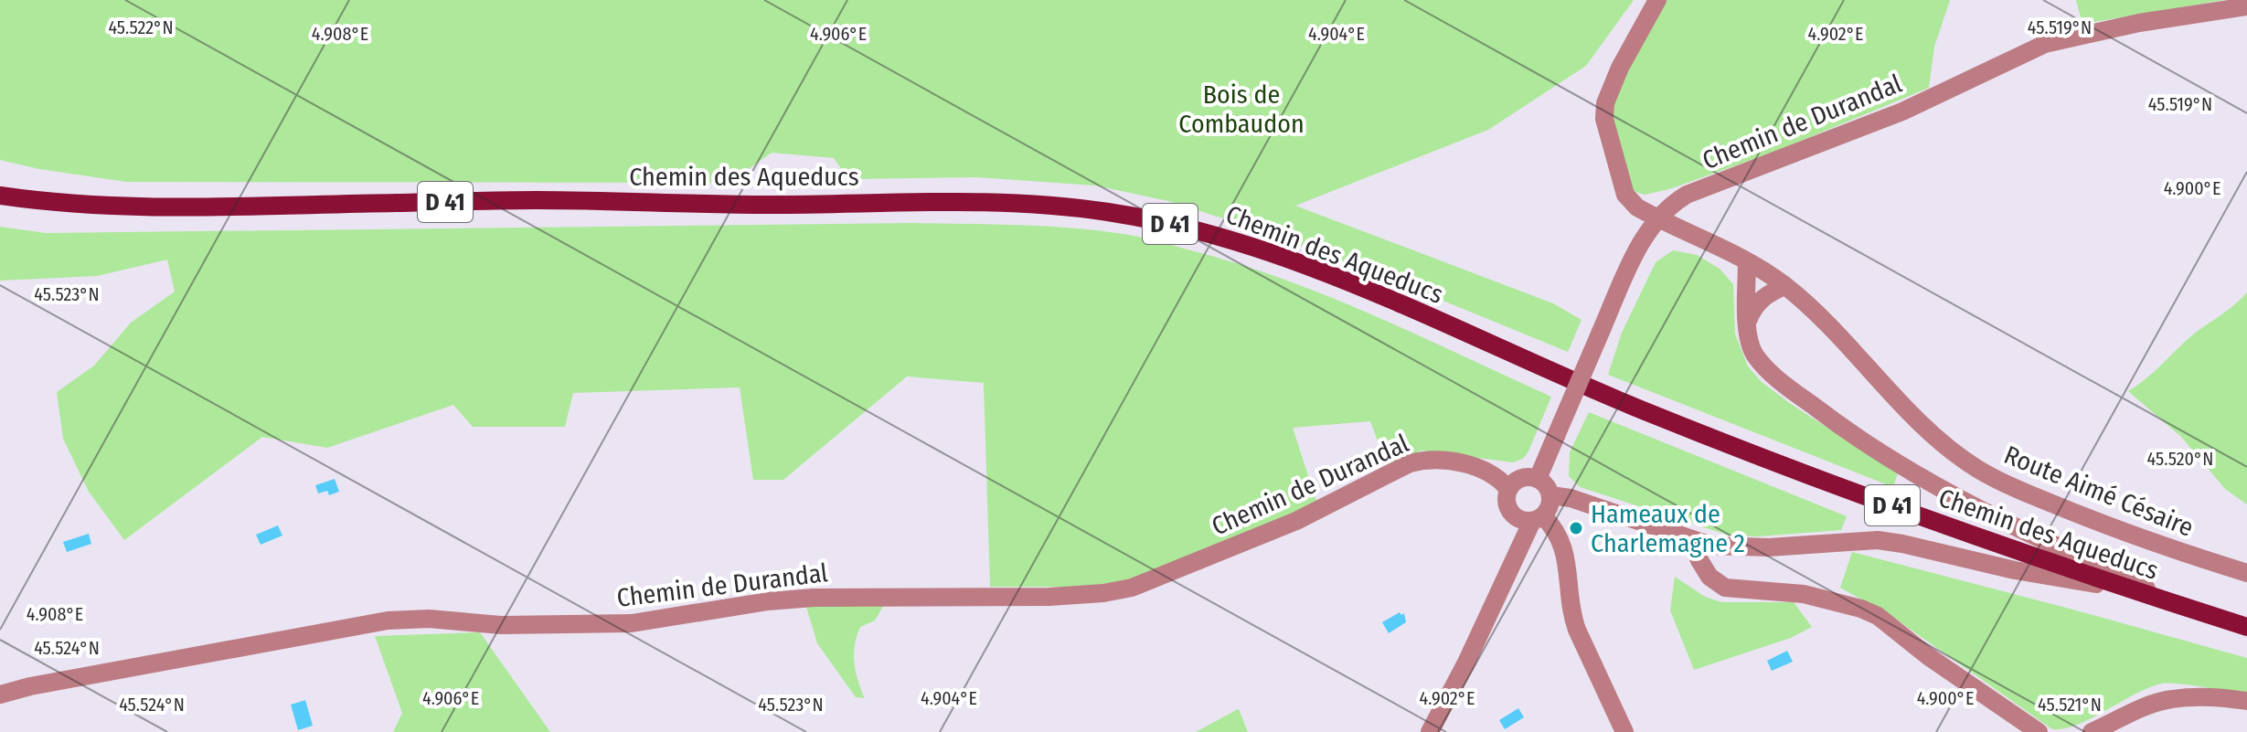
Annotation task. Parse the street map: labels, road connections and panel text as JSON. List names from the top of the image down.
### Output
{
  "streets": {
    "main road": ["Chemin des Aqueducs", "D 41"],
    "street": ["Chemin de Durandal", "Route Aimé Césaire"]
  },
  "crossings": [
    ["Chemin de Durandal", "Route Aimé Césaire"]
  ],
  "parks": ["Bois de Combaudon"],
  "places": ["Hameaux de Charlemagne 2"],
  "coordinates": [
    "45.522°N",
    "45.519°N",
    "4.908°E",
    "4.906°E",
    "4.904°E",
    "4.902°E",
    "4.900°E",
    "45.523°N",
    "45.520°N",
    "45.524°N",
    "45.521°N"
  ]
}
